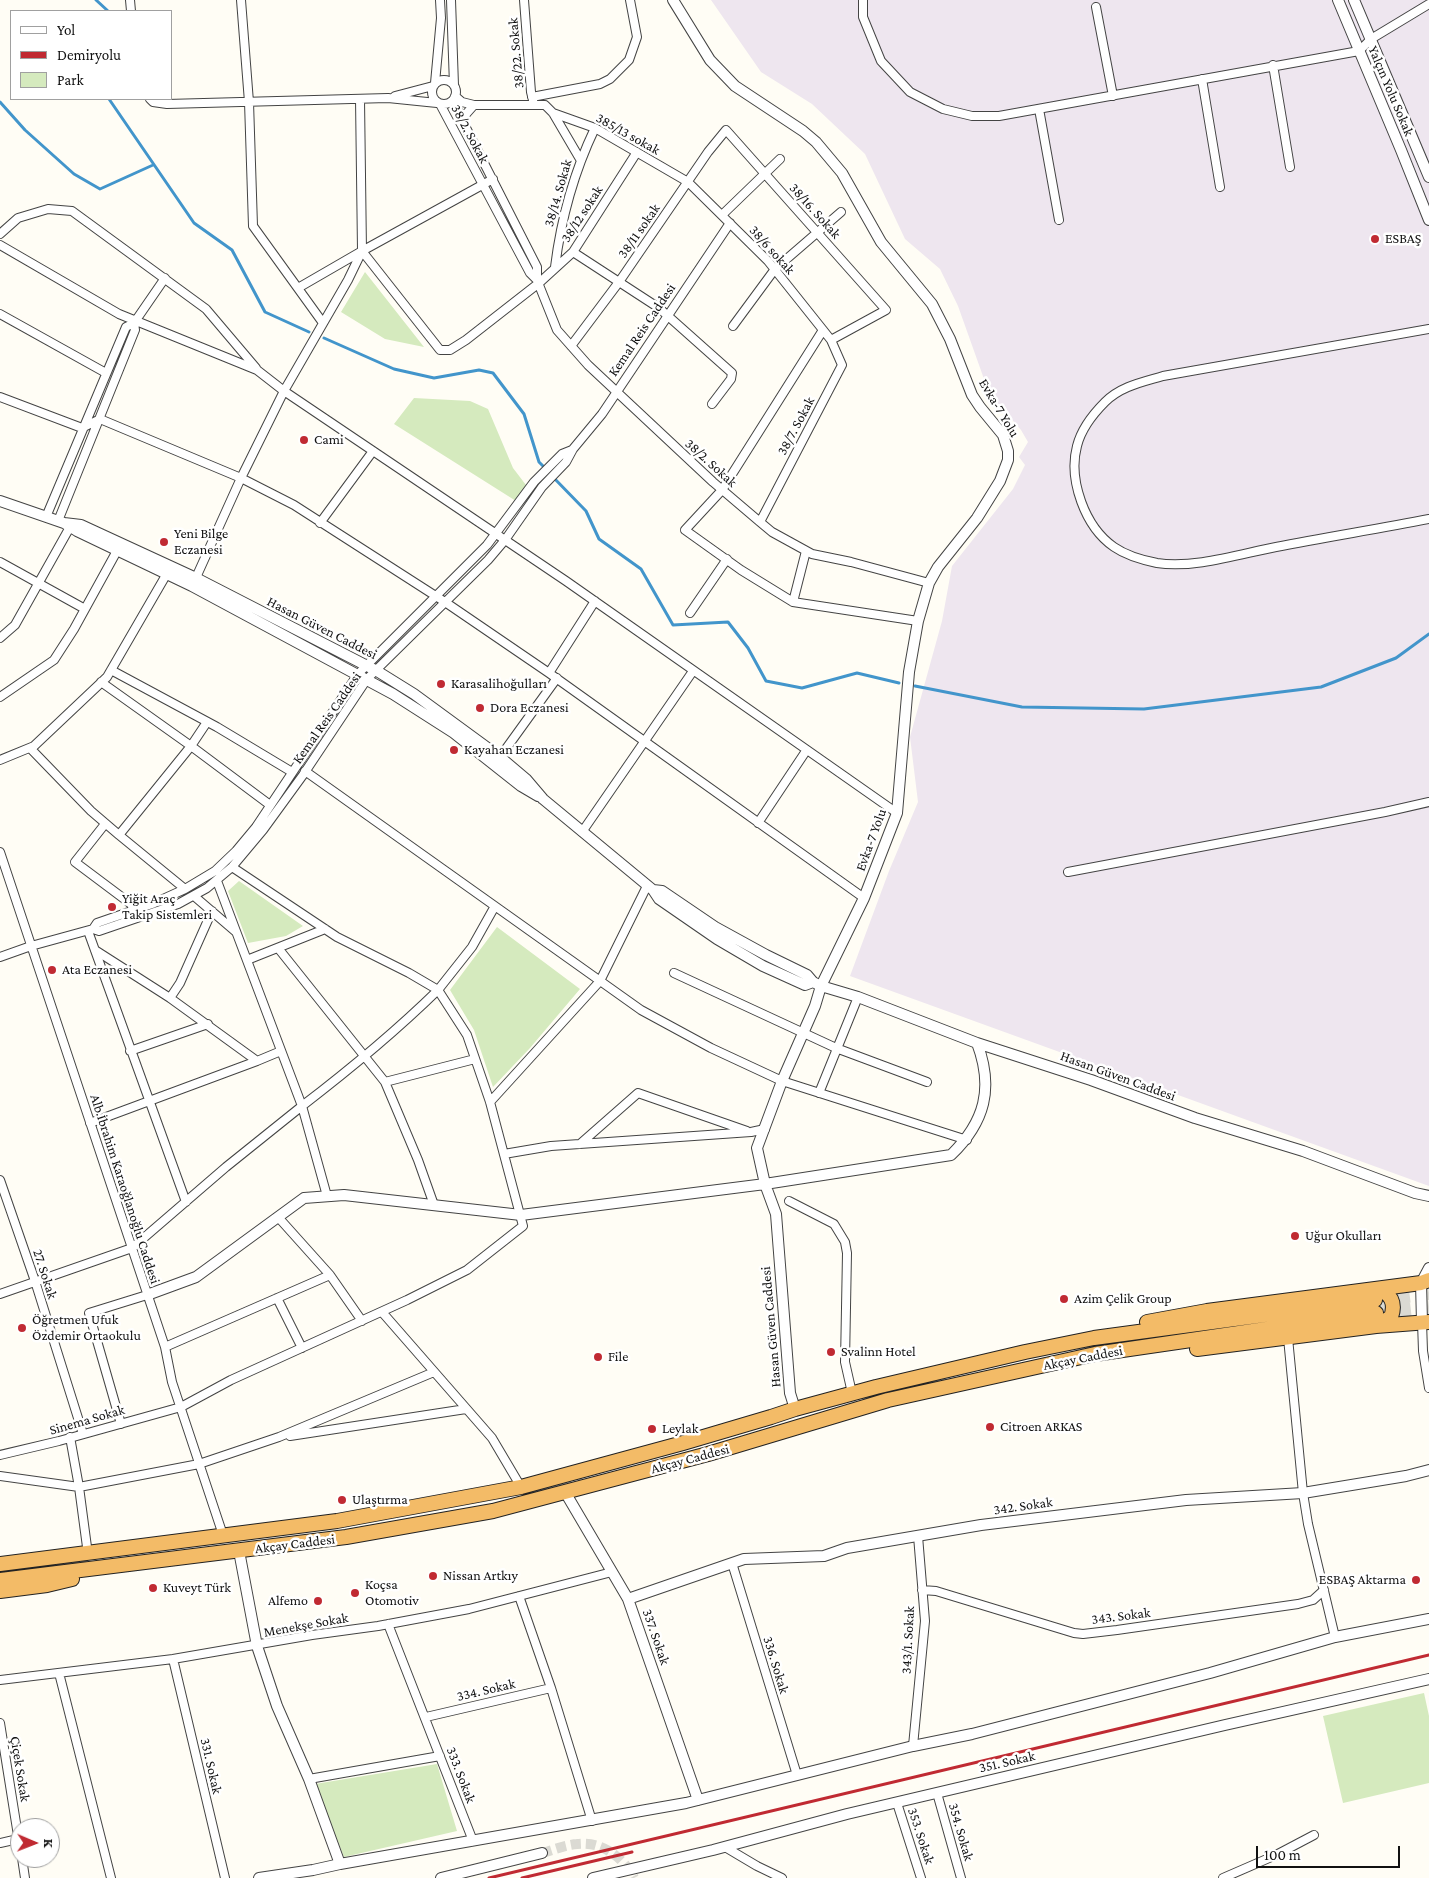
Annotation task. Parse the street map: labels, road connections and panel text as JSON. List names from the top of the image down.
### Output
{
  "streets": {
    "highway": ["Akçay Caddesi"],
    "street": [
      "38/22. Sokak",
      "Yalçın Yolu Sokak",
      "38/2. Sokak",
      "385/13 sokak",
      "38/14. Sokak",
      "38/16. Sokak",
      "38/12 sokak",
      "38/11 sokak",
      "38/6 sokak",
      "Kemal Reis Caddesi",
      "Evka-7 Yolu",
      "38/7. Sokak",
      "Hasan Güven Caddesi",
      "Alb.İbrahim Karaoğlanoğlu Caddesi",
      "27. Sokak",
      "Sinema Sokak",
      "342. Sokak",
      "343. Sokak",
      "Menekşe Sokak",
      "337. Sokak",
      "343/1. Sokak",
      "336. Sokak",
      "334. Sokak",
      "351. Sokak",
      "331. Sokak",
      "Çiçek Sokak",
      "333. Sokak",
      "354. Sokak",
      "353. Sokak"
    ]
  },
  "crossings": [
    ["38/22. Sokak", "385/13 sokak"],
    ["38/2. Sokak", "38/12 sokak"],
    ["38/2. Sokak", "38/11 sokak"],
    ["38/2. Sokak", "Kemal Reis Caddesi"],
    ["38/2. Sokak", "Evka-7 Yolu"],
    ["38/2. Sokak", "38/7. Sokak"],
    ["385/13 sokak", "38/14. Sokak"],
    ["385/13 sokak", "38/12 sokak"],
    ["385/13 sokak", "38/11 sokak"],
    ["385/13 sokak", "38/6 sokak"],
    ["38/14. Sokak", "38/12 sokak"],
    ["38/16. Sokak", "38/11 sokak"],
    ["38/16. Sokak", "38/6 sokak"],
    ["38/16. Sokak", "38/7. Sokak"],
    ["38/11 sokak", "38/6 sokak"],
    ["38/6 sokak", "Kemal Reis Caddesi"],
    ["38/6 sokak", "38/7. Sokak"],
    ["Kemal Reis Caddesi", "Hasan Güven Caddesi"],
    ["Kemal Reis Caddesi", "Alb.İbrahim Karaoğlanoğlu Caddesi"],
    ["Evka-7 Yolu", "Hasan Güven Caddesi"],
    ["Hasan Güven Caddesi", "Akçay Caddesi"],
    ["Alb.İbrahim Karaoğlanoğlu Caddesi", "Akçay Caddesi"],
    ["Alb.İbrahim Karaoğlanoğlu Caddesi", "Sinema Sokak"],
    ["27. Sokak", "Sinema Sokak"],
    ["Akçay Caddesi", "337. Sokak"],
    ["342. Sokak", "337. Sokak"],
    ["342. Sokak", "343/1. Sokak"],
    ["342. Sokak", "336. Sokak"],
    ["343. Sokak", "343/1. Sokak"],
    ["Menekşe Sokak", "337. Sokak"],
    ["Menekşe Sokak", "331. Sokak"],
    ["Menekşe Sokak", "333. Sokak"],
    ["334. Sokak", "333. Sokak"],
    ["351. Sokak", "354. Sokak"],
    ["351. Sokak", "353. Sokak"]
  ],
  "places": [
    "ESBAŞ",
    "Cami",
    "Yeni Bilge Eczanesi",
    "Karasalihoğulları",
    "Dora Eczanesi",
    "Kayahan Eczanesi",
    "Yiğit Araç Takip Sistemleri",
    "Ata Eczanesi",
    "Uğur Okulları",
    "Azim Çelik Group",
    "Öğretmen Ufuk Özdemir Ortaokulu",
    "Svalinn Hotel",
    "File",
    "Citroen ARKAS",
    "Leylak",
    "Ulaştırma",
    "Nissan Artkıy",
    "ESBAŞ Aktarma",
    "Kuveyt Türk",
    "Koçsa Otomotiv",
    "Alfemo"
  ],
  "legend": ["Yol", "Demiryolu", "Park"],
  "scale_bar": "100 m",
  "north": "right"
}
